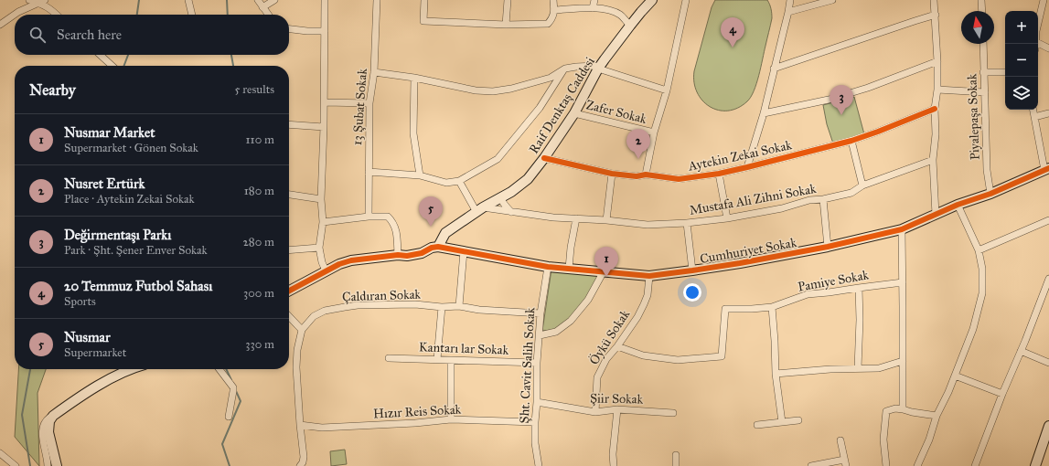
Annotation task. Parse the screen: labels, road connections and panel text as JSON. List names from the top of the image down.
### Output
{
  "streets": {
    "street": [
      "Raif Denktaş Caddesi",
      "13 Şubat Sokak",
      "Zafer Sokak",
      "Piyalepaşa Sokak",
      "Aytekin Zekai Sokak",
      "Mustafa Ali Zihni Sokak",
      "Cumhuriyet Sokak",
      "Pamiye Sokak",
      "Çaldıran Sokak",
      "Öykü Sokak",
      "Kantarı lar Sokak",
      "Şht. Cavit Salih Sokak",
      "Şiir Sokak",
      "Hızır Reis Sokak"
    ]
  },
  "crossings": [
    ["Raif Denktaş Caddesi", "Zafer Sokak"],
    ["Raif Denktaş Caddesi", "Aytekin Zekai Sokak"],
    ["Raif Denktaş Caddesi", "Mustafa Ali Zihni Sokak"],
    ["Raif Denktaş Caddesi", "Cumhuriyet Sokak"],
    ["Piyalepaşa Sokak", "Cumhuriyet Sokak"],
    ["Cumhuriyet Sokak", "Öykü Sokak"],
    ["Cumhuriyet Sokak", "Şht. Cavit Salih Sokak"],
    ["Pamiye Sokak", "Öykü Sokak"],
    ["Çaldıran Sokak", "Şht. Cavit Salih Sokak"],
    ["Çaldıran Sokak", "Hızır Reis Sokak"],
    ["Öykü Sokak", "Şiir Sokak"],
    ["Kantarı lar Sokak", "Şht. Cavit Salih Sokak"],
    ["Şht. Cavit Salih Sokak", "Şiir Sokak"],
    ["Şht. Cavit Salih Sokak", "Hızır Reis Sokak"]
  ],
  "north": "top",
  "page": {
    "map_buttons": ["+", "−"],
    "search": "Search here",
    "pins": [
      "4",
      "3",
      "2",
      "5",
      "1"
    ],
    "heading": ["Nearby", "5 results"],
    "list": [
      {
        "mark": "1",
        "name": "Nusmar Market",
        "note": "Supermarket · Gönen Sokak",
        "value": "110 m"
      },
      {
        "mark": "2",
        "name": "Nusret Ertürk",
        "note": "Place · Aytekin Zekai Sokak",
        "value": "180 m"
      },
      {
        "mark": "3",
        "name": "Değirmentaşı Parkı",
        "note": "Park · Şht. Şener Enver Sokak",
        "value": "280 m"
      },
      {
        "mark": "4",
        "name": "20 Temmuz Futbol Sahası",
        "note": "Sports",
        "value": "300 m"
      },
      {
        "mark": "5",
        "name": "Nusmar",
        "note": "Supermarket",
        "value": "330 m"
      }
    ]
  }
}
